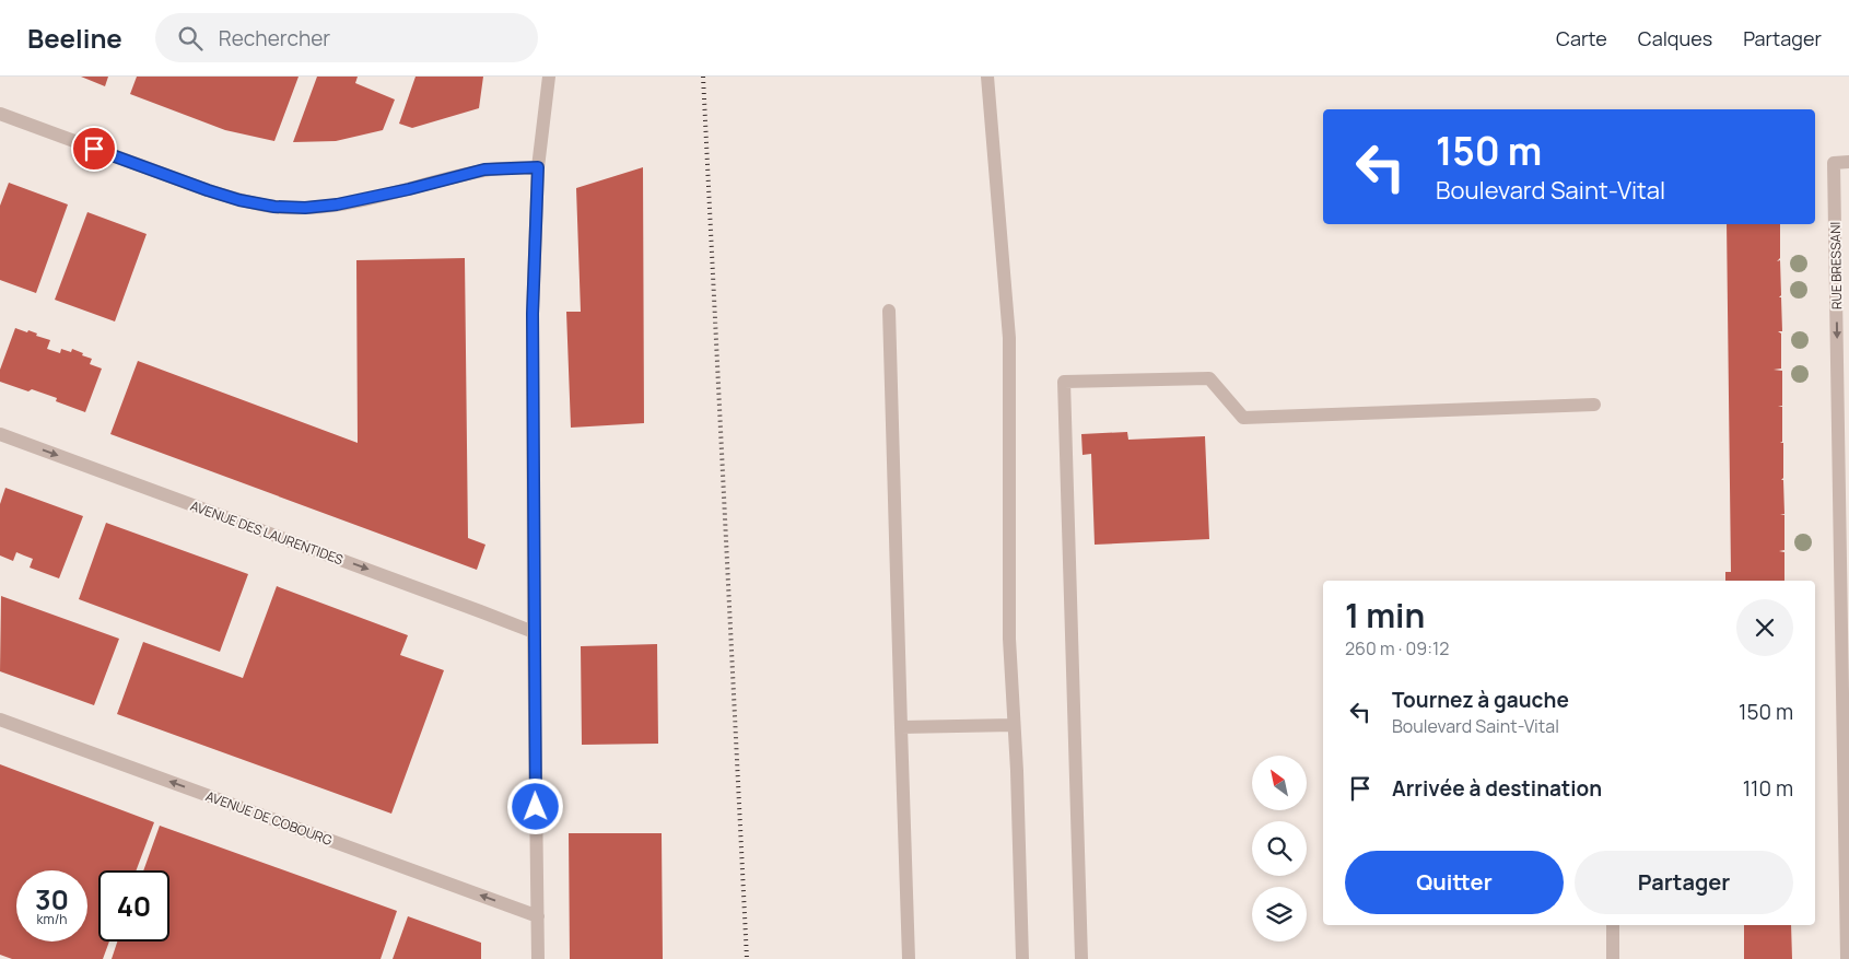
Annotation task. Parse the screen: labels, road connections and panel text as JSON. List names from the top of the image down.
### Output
{
  "streets": {
    "street": ["RUE BRESSANI", "AVENUE DES LAURENTIDES", "AVENUE DE COBOURG"]
  },
  "one_way": ["RUE BRESSANI", "AVENUE DES LAURENTIDES", "AVENUE DE COBOURG"],
  "north": "top left",
  "page": {
    "header": "Beeline",
    "search": "Rechercher",
    "nav": ["Carte", "Calques", "Partager"],
    "turn": ["150 m", "Boulevard Saint-Vital"],
    "heading": ["1 min", "260 m · 09:12"],
    "list": [
      {
        "name": "Tournez à gauche",
        "note": "Boulevard Saint-Vital",
        "value": "150 m"
      },
      {
        "name": "Arrivée à destination",
        "value": "110 m"
      }
    ],
    "buttons": ["Quitter", "Partager"],
    "speed": "30 km/h",
    "limit": "40"
  }
}
